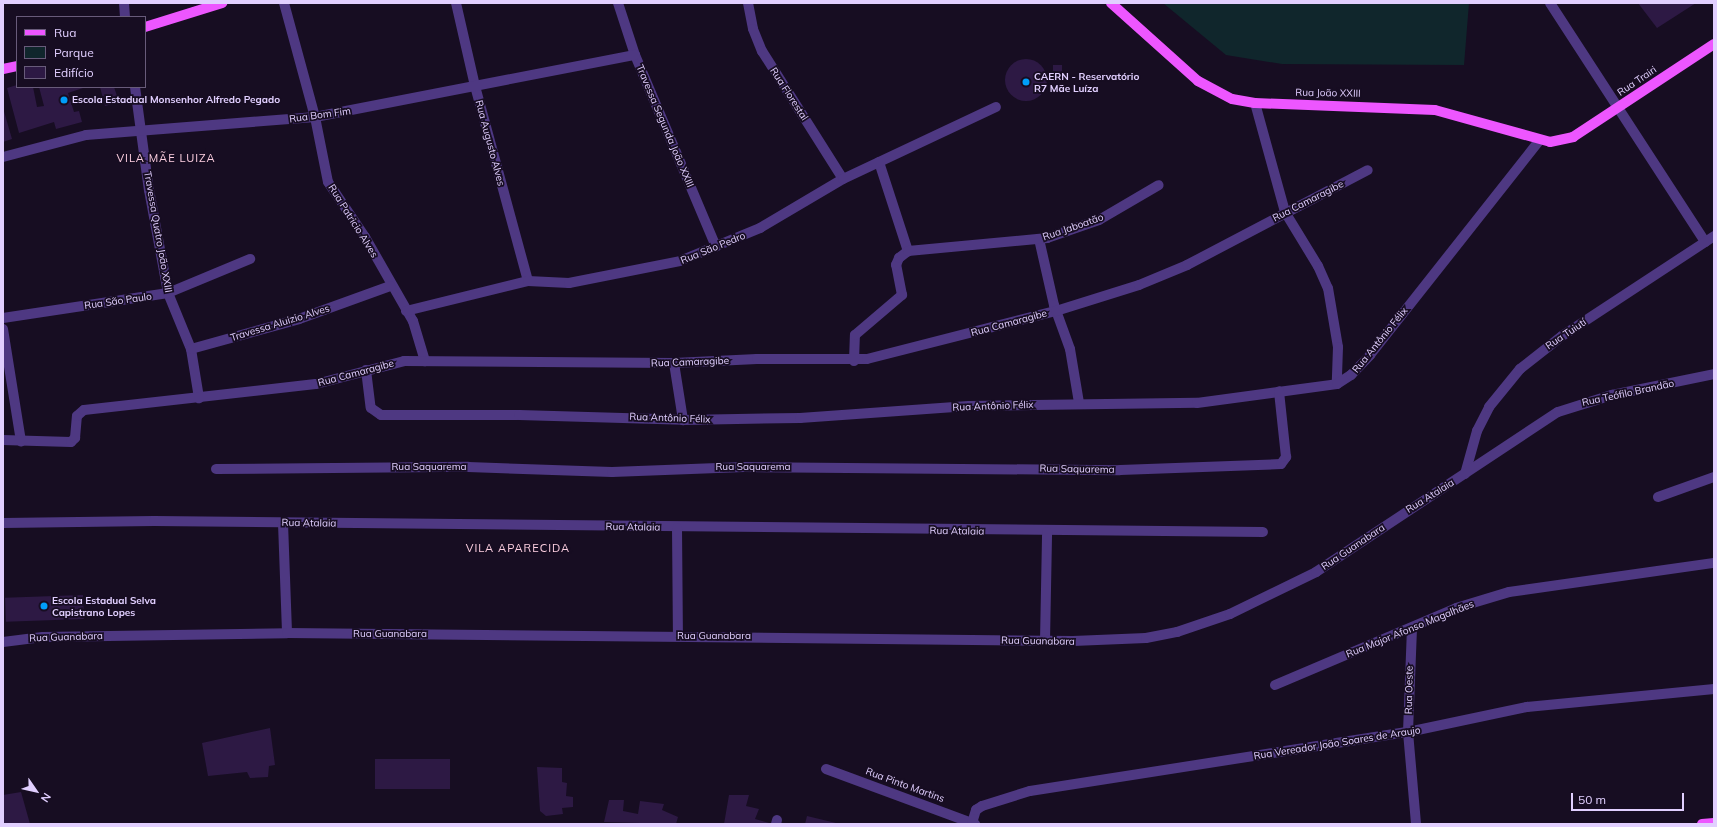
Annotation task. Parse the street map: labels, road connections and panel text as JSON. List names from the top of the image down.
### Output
{
  "streets": {
    "main road": ["Rua Trairi", "Rua João XXIII"],
    "street": [
      "Rua Florestal",
      "Rua Bom Fim",
      "Travessa Segunda João XXIII",
      "Rua Augusto Alves",
      "Rua Camaragibe",
      "Rua Patricio Alves",
      "Rua Jaboatão",
      "Travessa Quatro João XXIII",
      "Rua São Pedro",
      "Rua São Paulo",
      "Travessa Aluizio Alves",
      "Rua Tuiutí",
      "Rua Antônio Félix",
      "Rua Teófilo Brandão",
      "Rua Saquarema",
      "Rua Atalaia",
      "Rua Guanabara",
      "Rua Major Afonso Magalhães",
      "Rua Oeste",
      "Rua Vereador João Soares de Araujo",
      "Rua Pinto Martins"
    ]
  },
  "crossings": [
    ["Rua Trairi", "Rua João XXIII"],
    ["Rua João XXIII", "Rua Antônio Félix"],
    ["Rua Florestal", "Rua São Pedro"],
    ["Rua Bom Fim", "Travessa Segunda João XXIII"],
    ["Rua Bom Fim", "Rua Augusto Alves"],
    ["Rua Bom Fim", "Rua Patricio Alves"],
    ["Rua Bom Fim", "Travessa Quatro João XXIII"],
    ["Travessa Segunda João XXIII", "Rua São Pedro"],
    ["Rua Augusto Alves", "Rua São Pedro"],
    ["Rua Camaragibe", "Rua Patricio Alves"],
    ["Rua Camaragibe", "Travessa Quatro João XXIII"],
    ["Rua Camaragibe", "Rua Antônio Félix"],
    ["Rua Patricio Alves", "Rua São Pedro"],
    ["Rua Patricio Alves", "Travessa Aluizio Alves"],
    ["Travessa Quatro João XXIII", "Rua São Paulo"],
    ["Travessa Quatro João XXIII", "Travessa Aluizio Alves"],
    ["Rua Tuiutí", "Rua Teófilo Brandão"],
    ["Rua Tuiutí", "Rua Atalaia"],
    ["Rua Antônio Félix", "Rua Saquarema"],
    ["Rua Teófilo Brandão", "Rua Atalaia"],
    ["Rua Atalaia", "Rua Guanabara"],
    ["Rua Major Afonso Magalhães", "Rua Oeste"],
    ["Rua Oeste", "Rua Vereador João Soares de Araujo"],
    ["Rua Vereador João Soares de Araujo", "Rua Pinto Martins"]
  ],
  "districts": ["VILA MÃE LUIZA", "VILA APARECIDA"],
  "places": ["CAERN - Reservatório R7 Mãe Luíza", "Escola Estadual Monsenhor Alfredo Pegado", "Escola Estadual Selva Capistrano Lopes"],
  "legend": ["Rua", "Parque", "Edifício"],
  "scale_bar": "50 m",
  "north": "bottom right"
}
